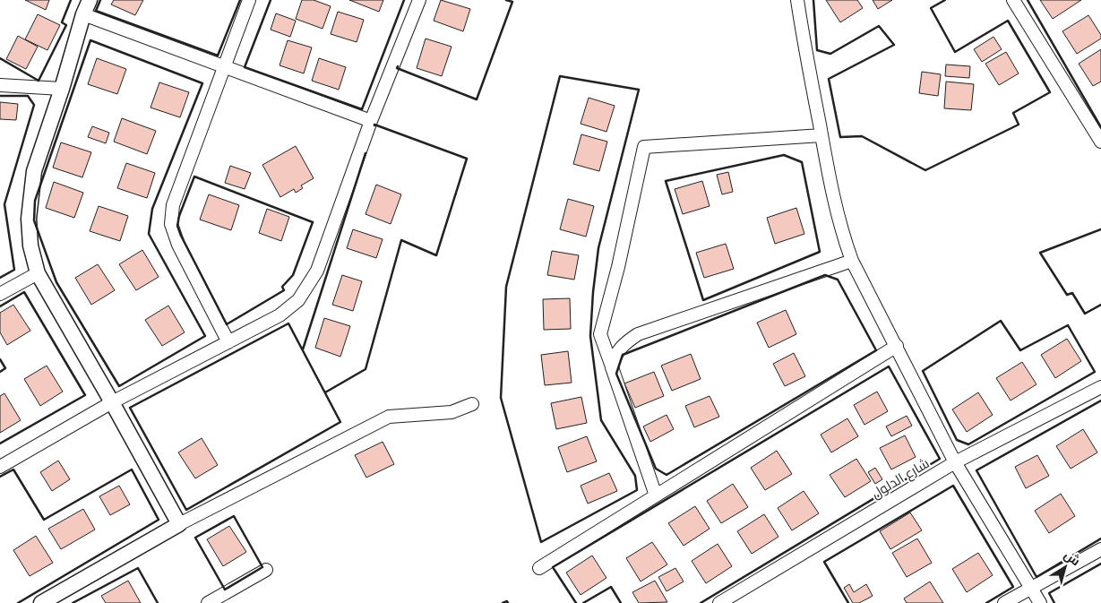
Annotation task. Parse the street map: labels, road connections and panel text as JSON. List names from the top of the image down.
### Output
{
  "streets": {
    "street": ["شارع الدلول"]
  },
  "north": "top right"
}
